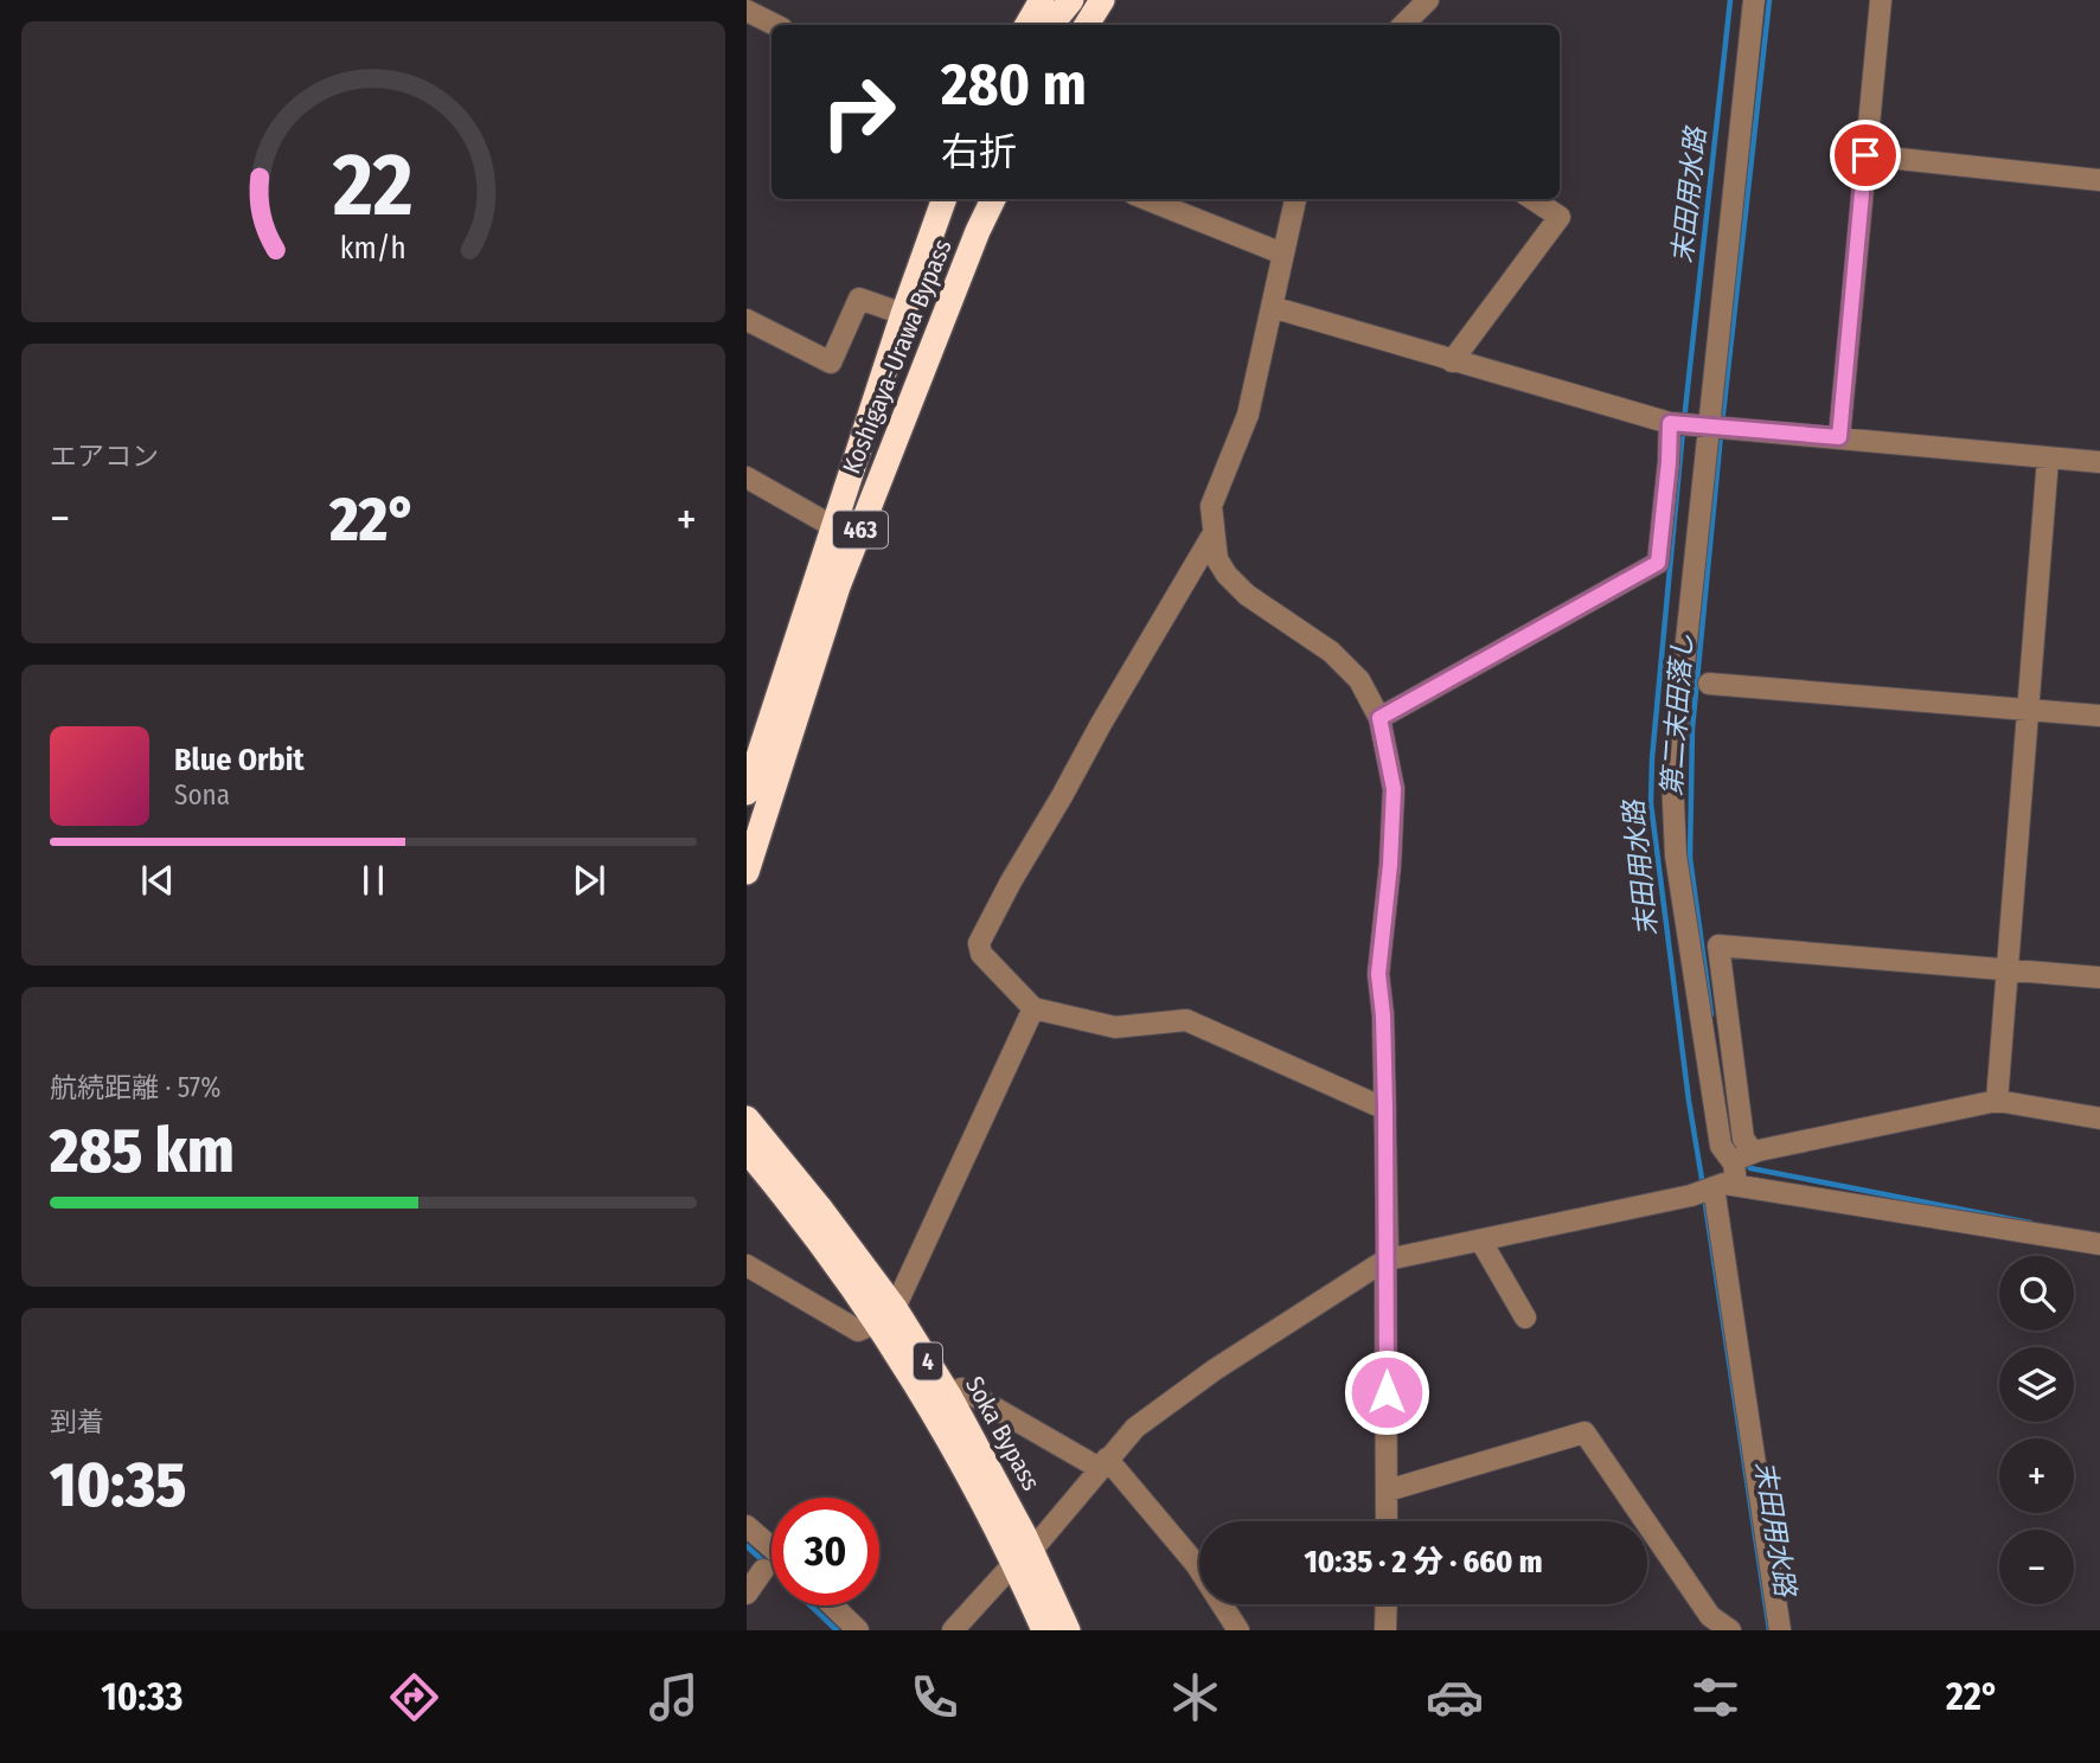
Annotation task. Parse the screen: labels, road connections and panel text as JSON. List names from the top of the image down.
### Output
{
  "streets": {
    "highway": [
      "Koshigaya-Urawa Bypass",
      "463",
      "4",
      "Soka Bypass"
    ]
  },
  "water": ["末田用水路", "第二末田落し"],
  "page": {
    "turn": ["280 m", "右折"],
    "tile": [
      "エアコン",
      ["航続距離 · 57%", "285 km"],
      ["到着", "10:35"]
    ],
    "heat": ["−", "22°", "+"],
    "song": ["Blue Orbit", "Sona"],
    "map_buttons": ["+", "−"],
    "limit": "30",
    "trip": "10:35 · 2 分 · 660 m",
    "tabs": ["10:33", "22°"],
    "gauge": ["22", "km/h"]
  }
}
